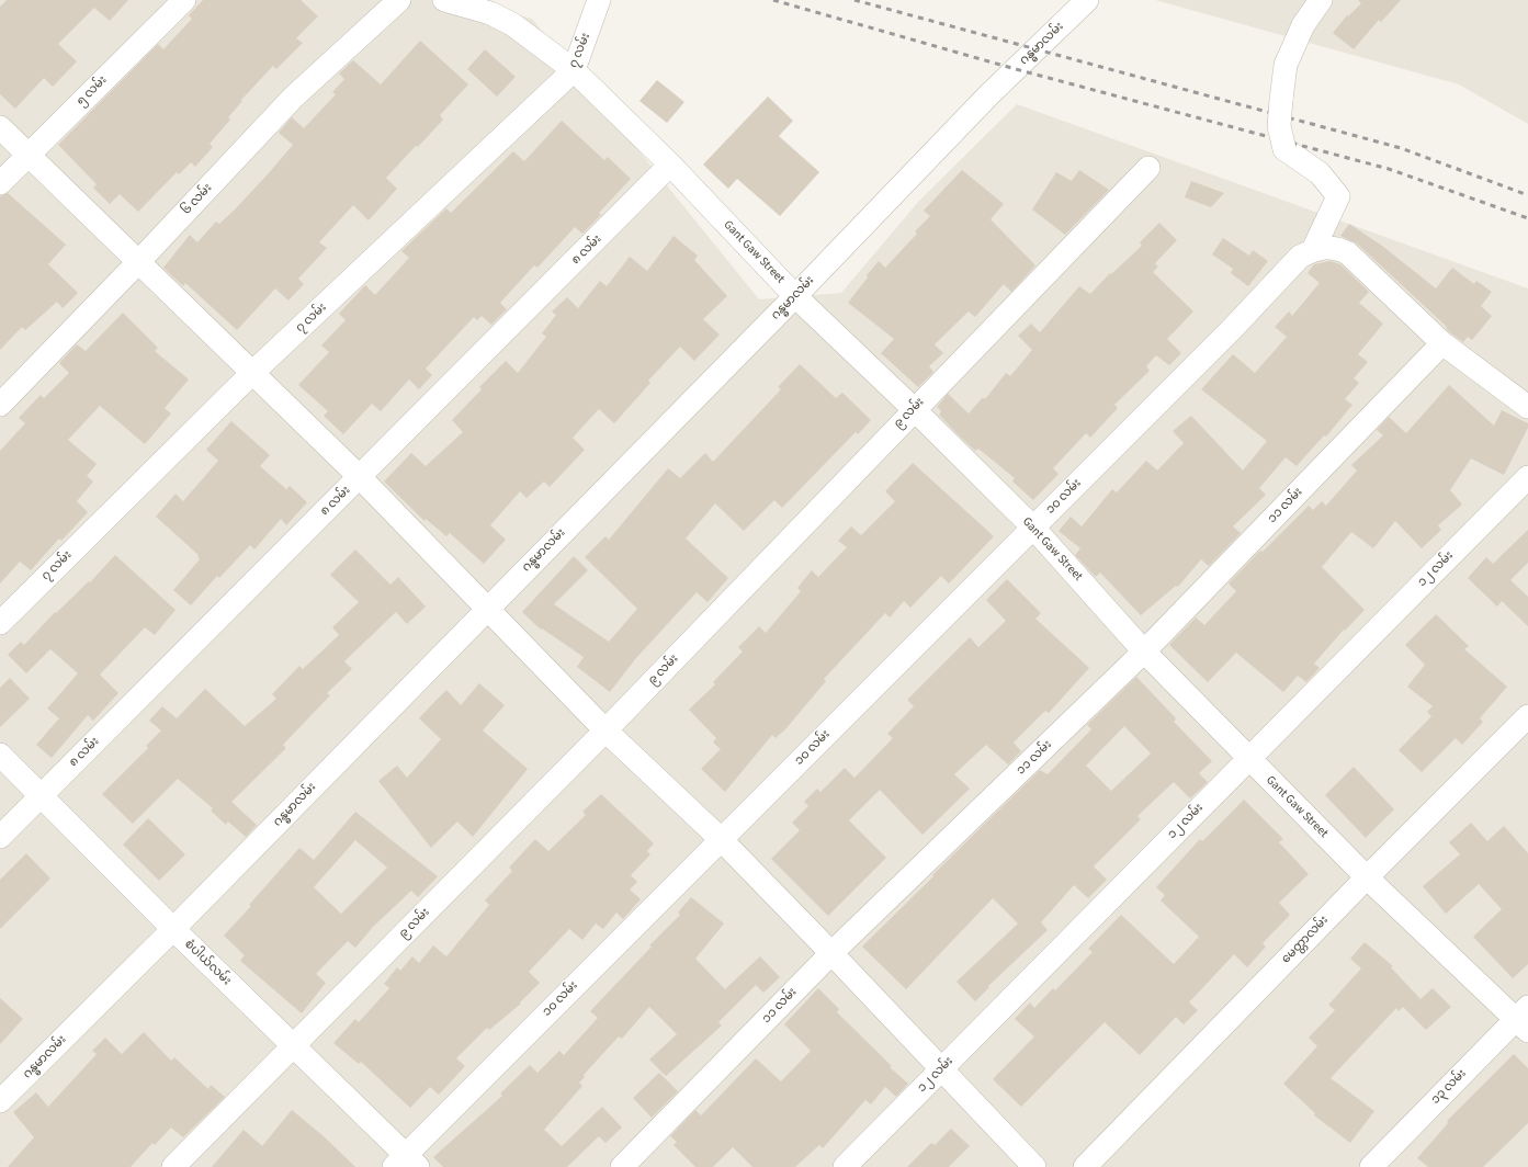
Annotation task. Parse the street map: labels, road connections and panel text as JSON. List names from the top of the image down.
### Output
{
  "streets": {
    "street": [
      "ဂန္ဓမာလမ်း",
      "၇ လမ်း",
      "၅ လမ်း",
      "၆ လမ်း",
      "၈ လမ်း",
      "Gant Gaw Street",
      "၉ လမ်း",
      "၁၀ လမ်း",
      "၁၁ လမ်း",
      "၁၂ လမ်း",
      "မေတ္တာလမ်း",
      "စံပါယ်လမ်း",
      "၁၃ လမ်း"
    ]
  },
  "crossings": [
    ["ဂန္ဓမာလမ်း", "Gant Gaw Street"],
    ["ဂန္ဓမာလမ်း", "စံပါယ်လမ်း"],
    ["၇ လမ်း", "Gant Gaw Street"],
    ["၈ လမ်း", "Gant Gaw Street"],
    ["၈ လမ်း", "စံပါယ်လမ်း"],
    ["Gant Gaw Street", "၉ လမ်း"],
    ["Gant Gaw Street", "၁၀ လမ်း"],
    ["Gant Gaw Street", "၁၁ လမ်း"],
    ["Gant Gaw Street", "၁၂ လမ်း"],
    ["Gant Gaw Street", "မေတ္တာလမ်း"],
    ["Gant Gaw Street", "၁၃ လမ်း"],
    ["၉ လမ်း", "စံပါယ်လမ်း"],
    ["၁၀ လမ်း", "စံပါယ်လမ်း"]
  ]
}
